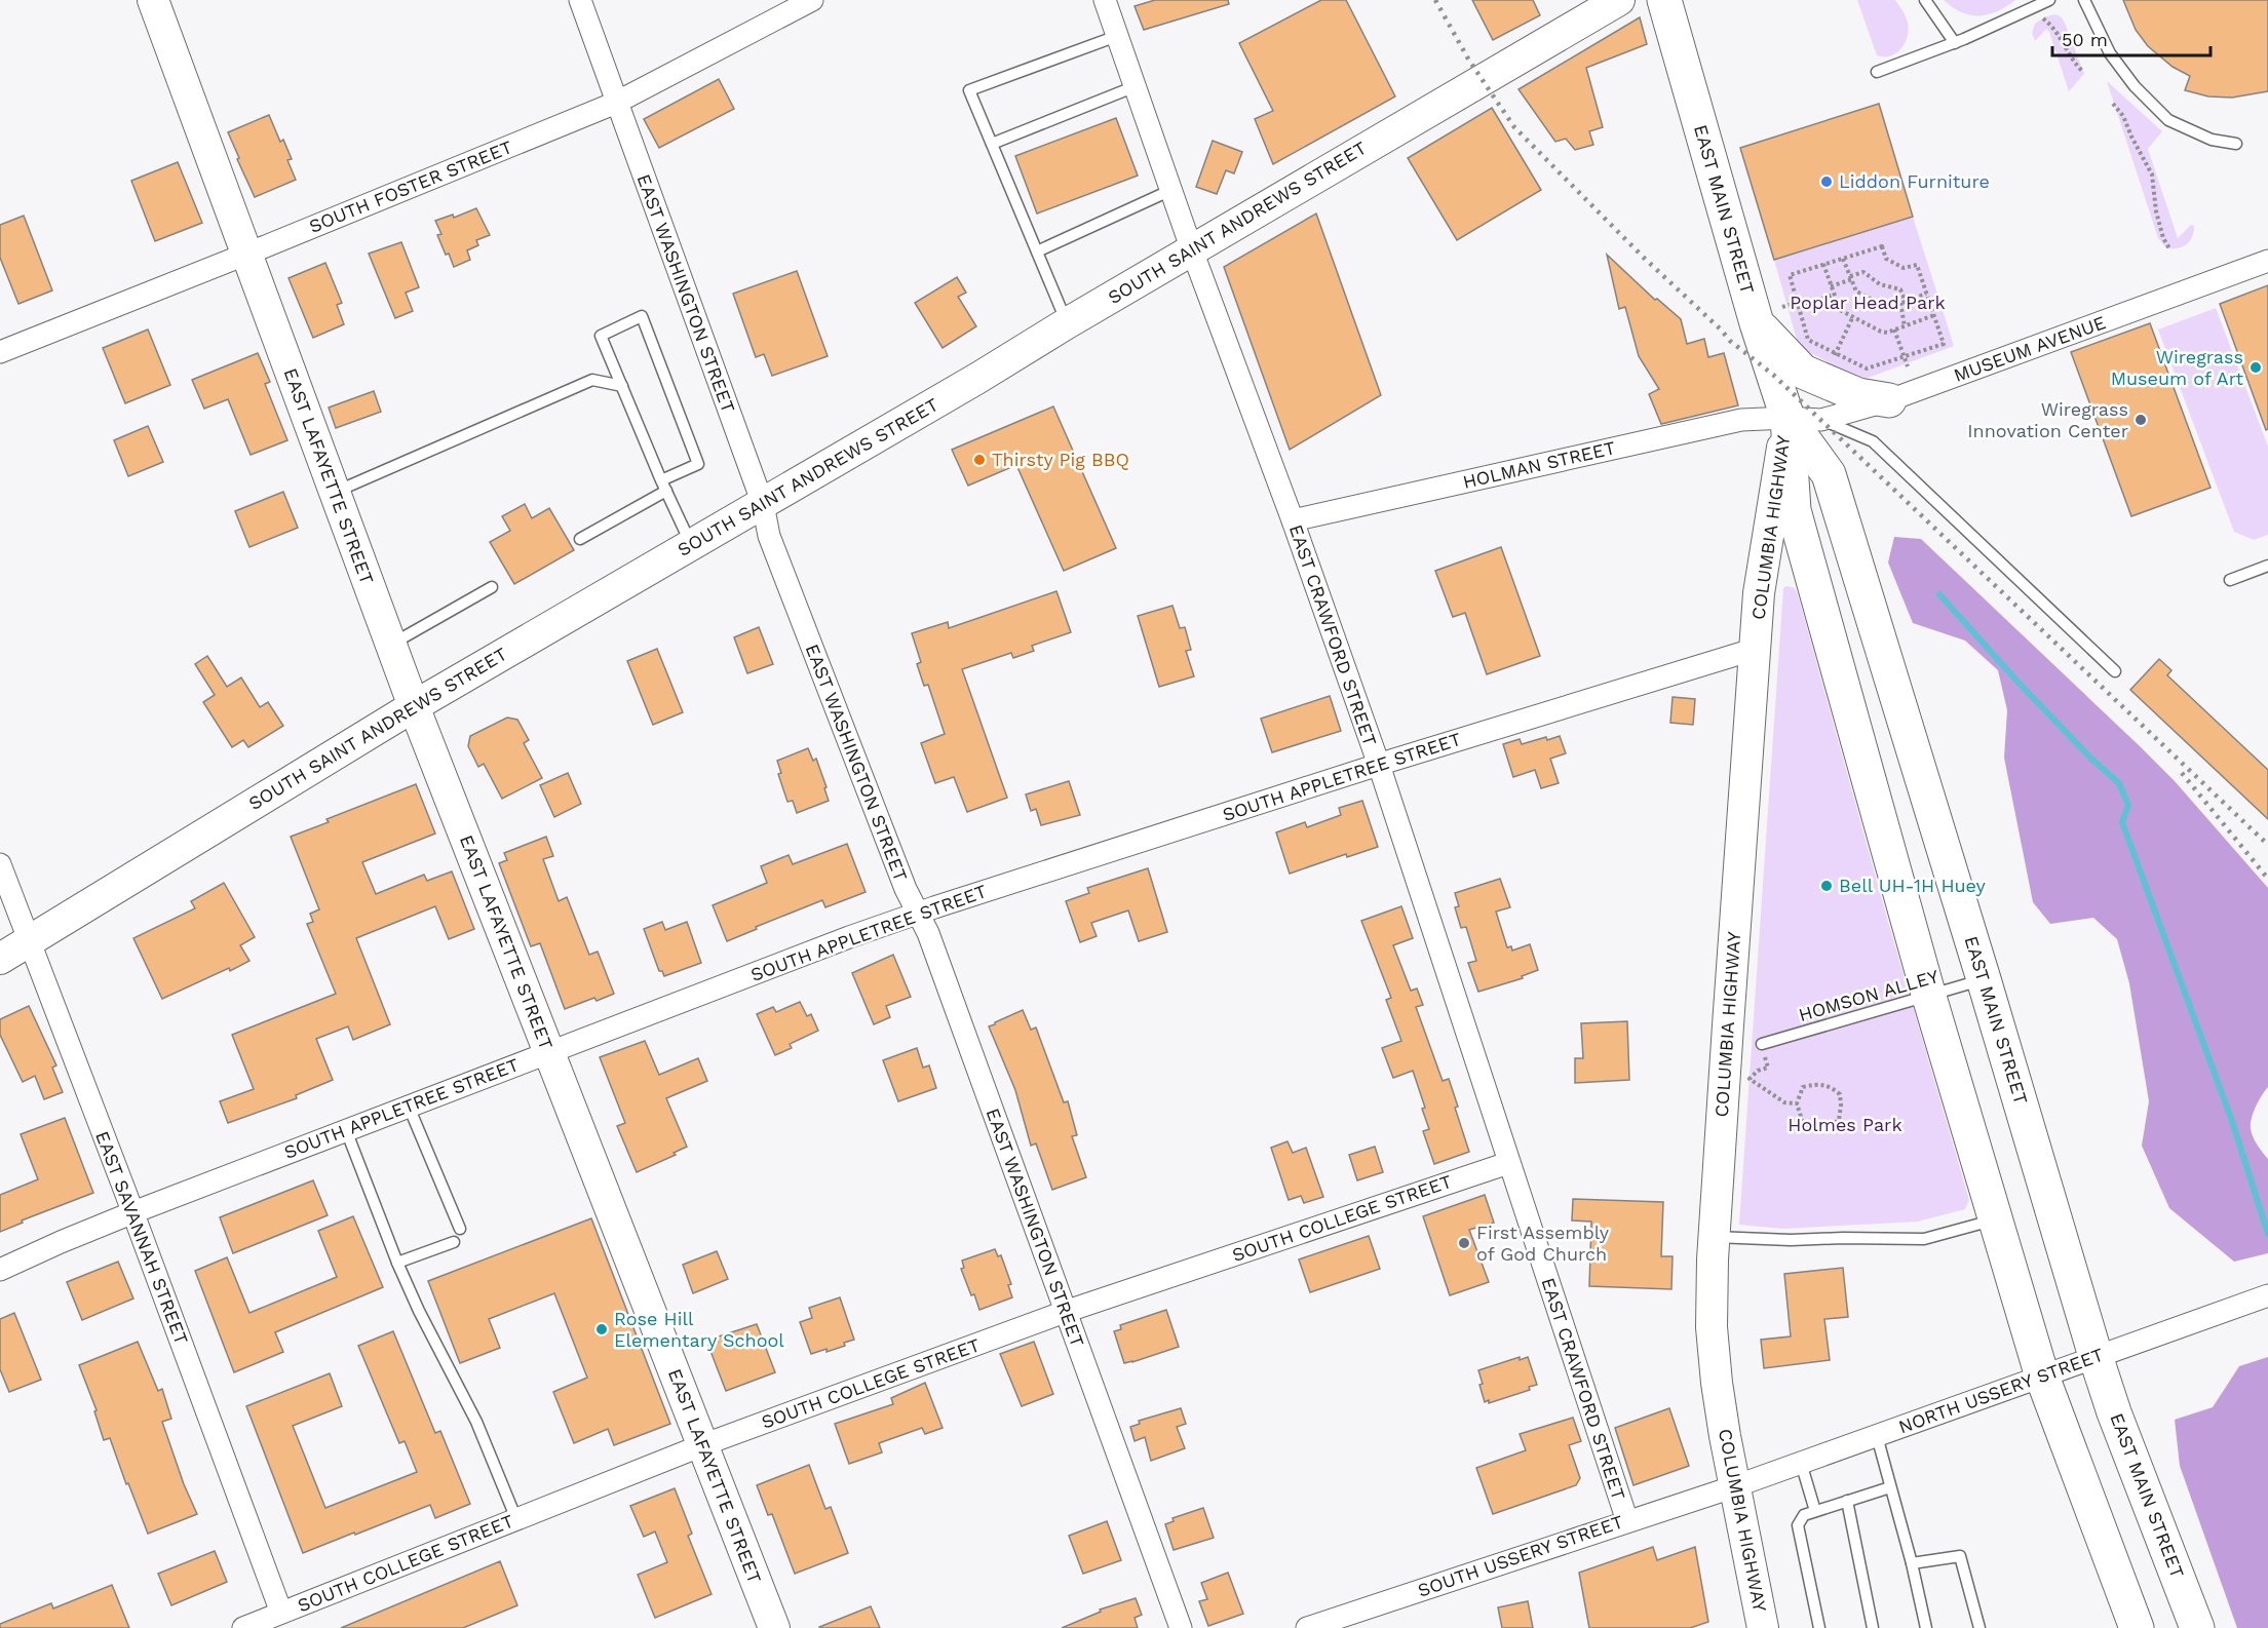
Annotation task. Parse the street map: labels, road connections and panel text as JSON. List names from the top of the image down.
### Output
{
  "streets": {
    "main road": ["EAST MAIN STREET"],
    "street": [
      "SOUTH FOSTER STREET",
      "SOUTH SAINT ANDREWS STREET",
      "EAST WASHINGTON STREET",
      "MUSEUM AVENUE",
      "HOLMAN STREET",
      "EAST LAFAYETTE STREET",
      "COLUMBIA HIGHWAY",
      "EAST CRAWFORD STREET",
      "SOUTH APPLETREE STREET",
      "SOUTH COLLEGE STREET",
      "EAST SAVANNAH STREET",
      "NORTH USSERY STREET",
      "SOUTH USSERY STREET"
    ],
    "lane": ["HOMSON ALLEY"]
  },
  "crossings": [
    ["SOUTH FOSTER STREET", "EAST WASHINGTON STREET"],
    ["SOUTH FOSTER STREET", "EAST LAFAYETTE STREET"],
    ["EAST MAIN STREET", "MUSEUM AVENUE"],
    ["EAST MAIN STREET", "HOLMAN STREET"],
    ["EAST MAIN STREET", "COLUMBIA HIGHWAY"],
    ["EAST MAIN STREET", "HOMSON ALLEY"],
    ["EAST MAIN STREET", "NORTH USSERY STREET"],
    ["SOUTH SAINT ANDREWS STREET", "EAST WASHINGTON STREET"],
    ["SOUTH SAINT ANDREWS STREET", "EAST LAFAYETTE STREET"],
    ["SOUTH SAINT ANDREWS STREET", "EAST CRAWFORD STREET"],
    ["SOUTH SAINT ANDREWS STREET", "EAST SAVANNAH STREET"],
    ["EAST WASHINGTON STREET", "SOUTH APPLETREE STREET"],
    ["EAST WASHINGTON STREET", "SOUTH COLLEGE STREET"],
    ["MUSEUM AVENUE", "HOLMAN STREET"],
    ["MUSEUM AVENUE", "COLUMBIA HIGHWAY"],
    ["HOLMAN STREET", "COLUMBIA HIGHWAY"],
    ["HOLMAN STREET", "EAST CRAWFORD STREET"],
    ["EAST LAFAYETTE STREET", "SOUTH APPLETREE STREET"],
    ["EAST LAFAYETTE STREET", "SOUTH COLLEGE STREET"],
    ["COLUMBIA HIGHWAY", "SOUTH APPLETREE STREET"],
    ["COLUMBIA HIGHWAY", "NORTH USSERY STREET"],
    ["COLUMBIA HIGHWAY", "SOUTH USSERY STREET"],
    ["EAST CRAWFORD STREET", "SOUTH APPLETREE STREET"],
    ["EAST CRAWFORD STREET", "SOUTH COLLEGE STREET"],
    ["EAST CRAWFORD STREET", "SOUTH USSERY STREET"],
    ["SOUTH APPLETREE STREET", "EAST SAVANNAH STREET"],
    ["SOUTH COLLEGE STREET", "EAST SAVANNAH STREET"],
    ["NORTH USSERY STREET", "SOUTH USSERY STREET"]
  ],
  "parks": ["Poplar Head Park", "Holmes Park"],
  "places": [
    "Liddon Furniture",
    "Wiregrass Museum of Art",
    "Wiregrass Innovation Center",
    "Thirsty Pig BBQ",
    "Bell UH-1H Huey",
    "First Assembly of God Church",
    "Rose Hill Elementary School"
  ],
  "scale_bar": "50 m"
}
